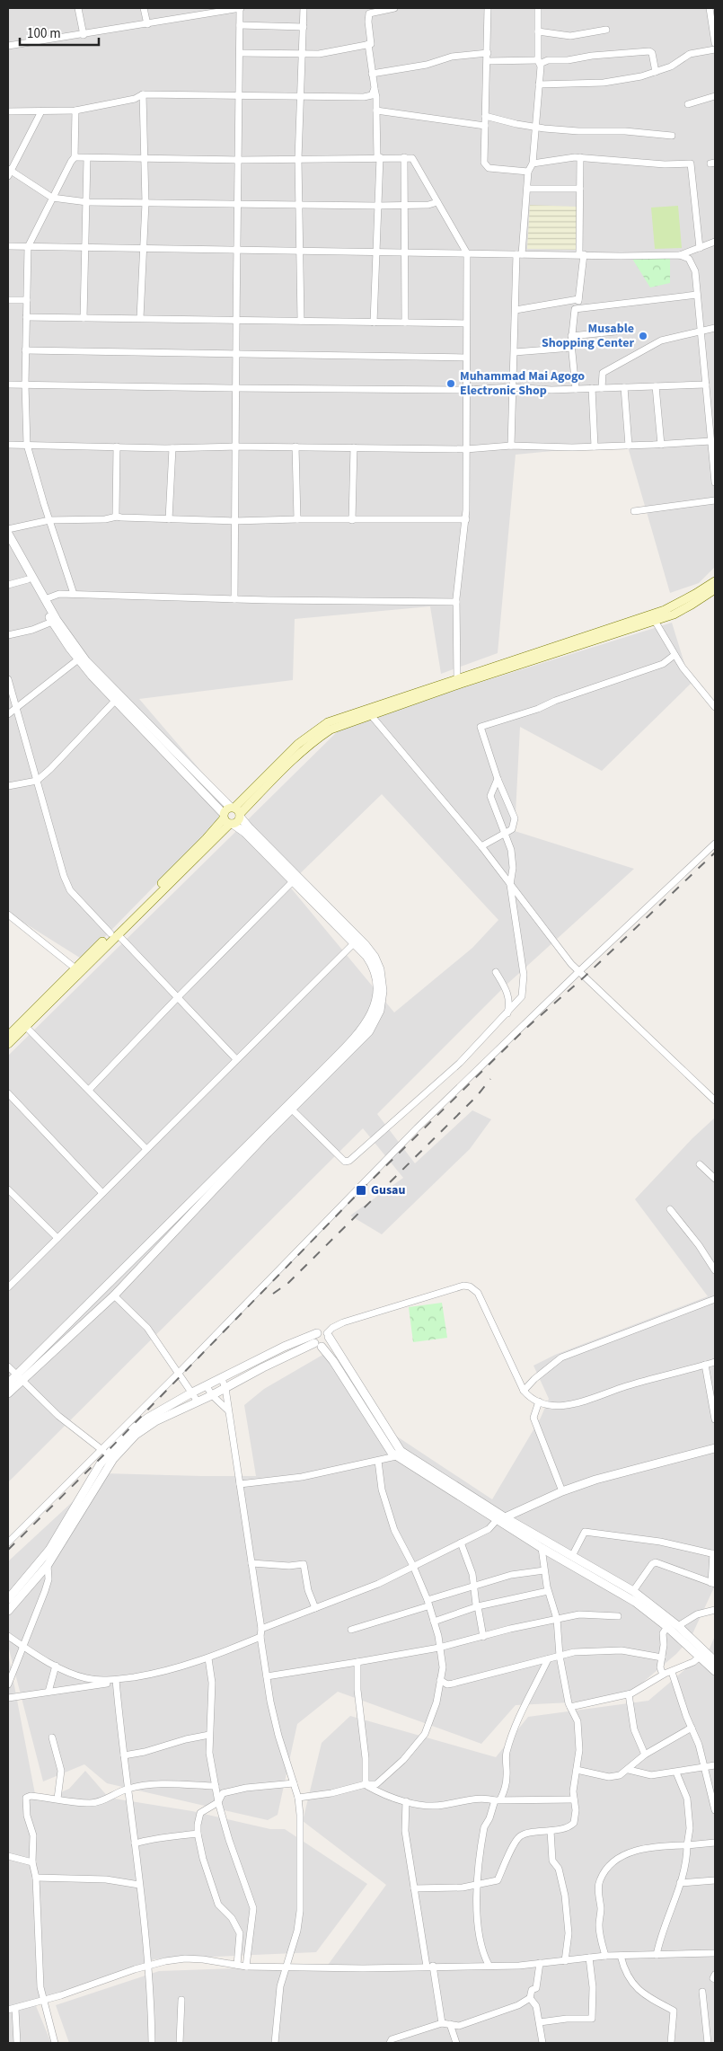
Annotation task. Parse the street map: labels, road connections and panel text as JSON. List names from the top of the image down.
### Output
{
  "places": {
    "other": ["Musable Shopping Center", "Muhammad Mai Agogo Electronic Shop"],
    "transit": ["Gusau"]
  },
  "scale_bar": "100 m"
}
